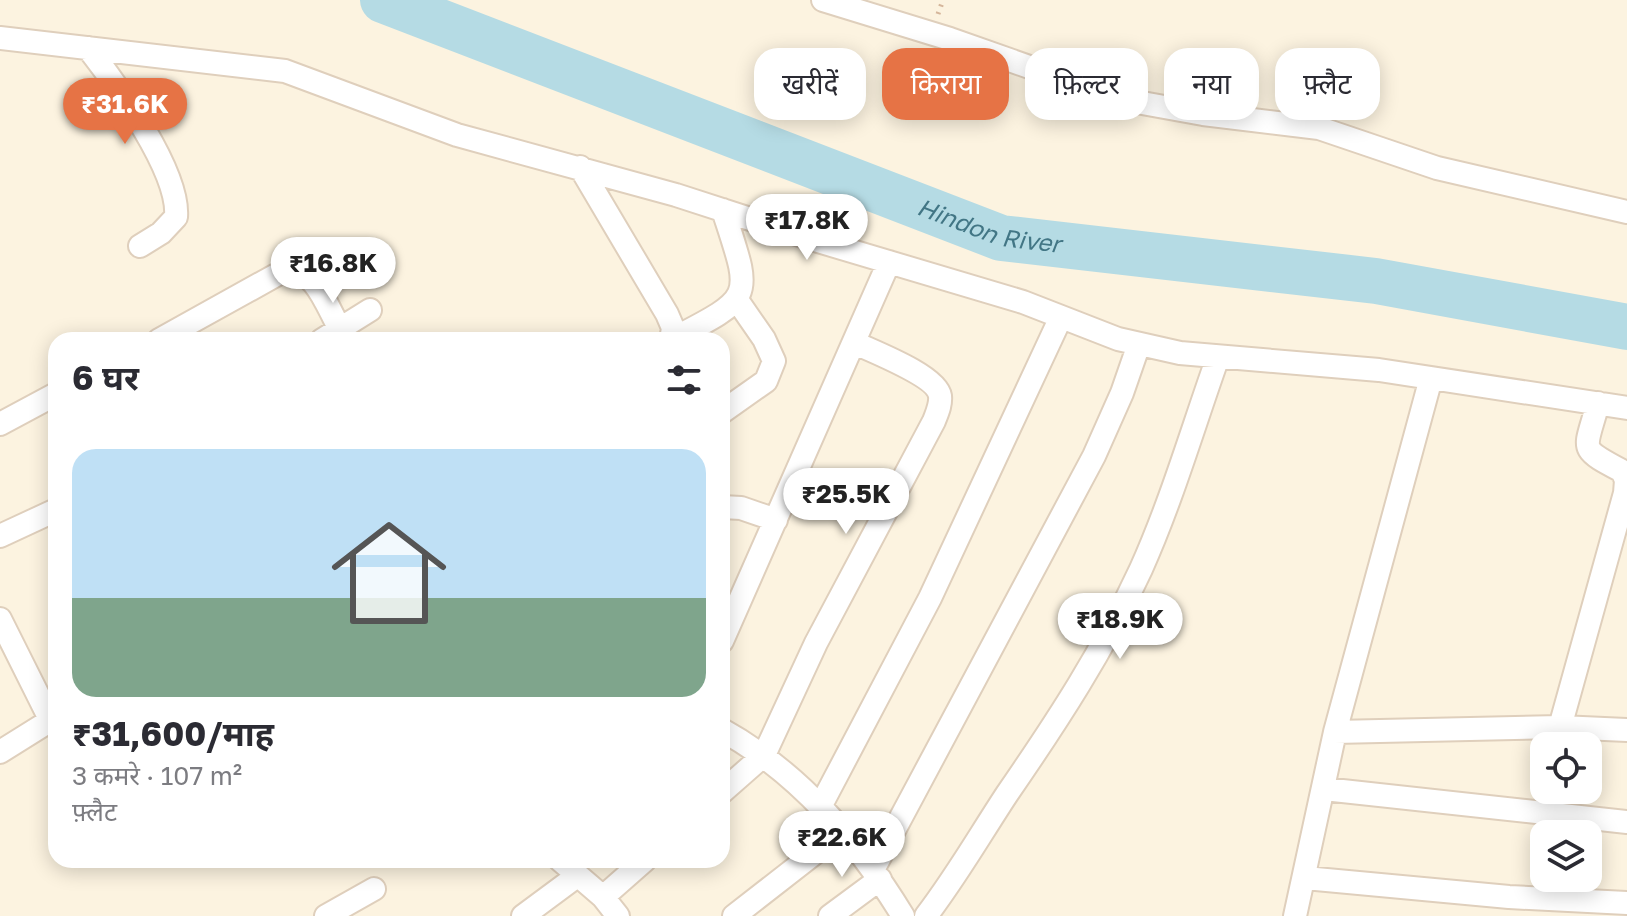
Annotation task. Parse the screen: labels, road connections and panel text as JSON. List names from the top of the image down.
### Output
{
  "water": ["Hindon River"],
  "page": {
    "chip": [
      "खरीदें",
      "किराया",
      "फ़िल्टर",
      "नया",
      "फ़्लैट"
    ],
    "price": [
      "₹31.6K",
      "₹17.8K",
      "₹16.8K",
      "₹25.5K",
      "₹18.9K",
      "₹22.6K"
    ],
    "heading": "6 घर",
    "list": [
      {
        "name": "₹31,600/माह",
        "note": "3 कमरे · 107 m² · फ़्लैट"
      }
    ]
  }
}
